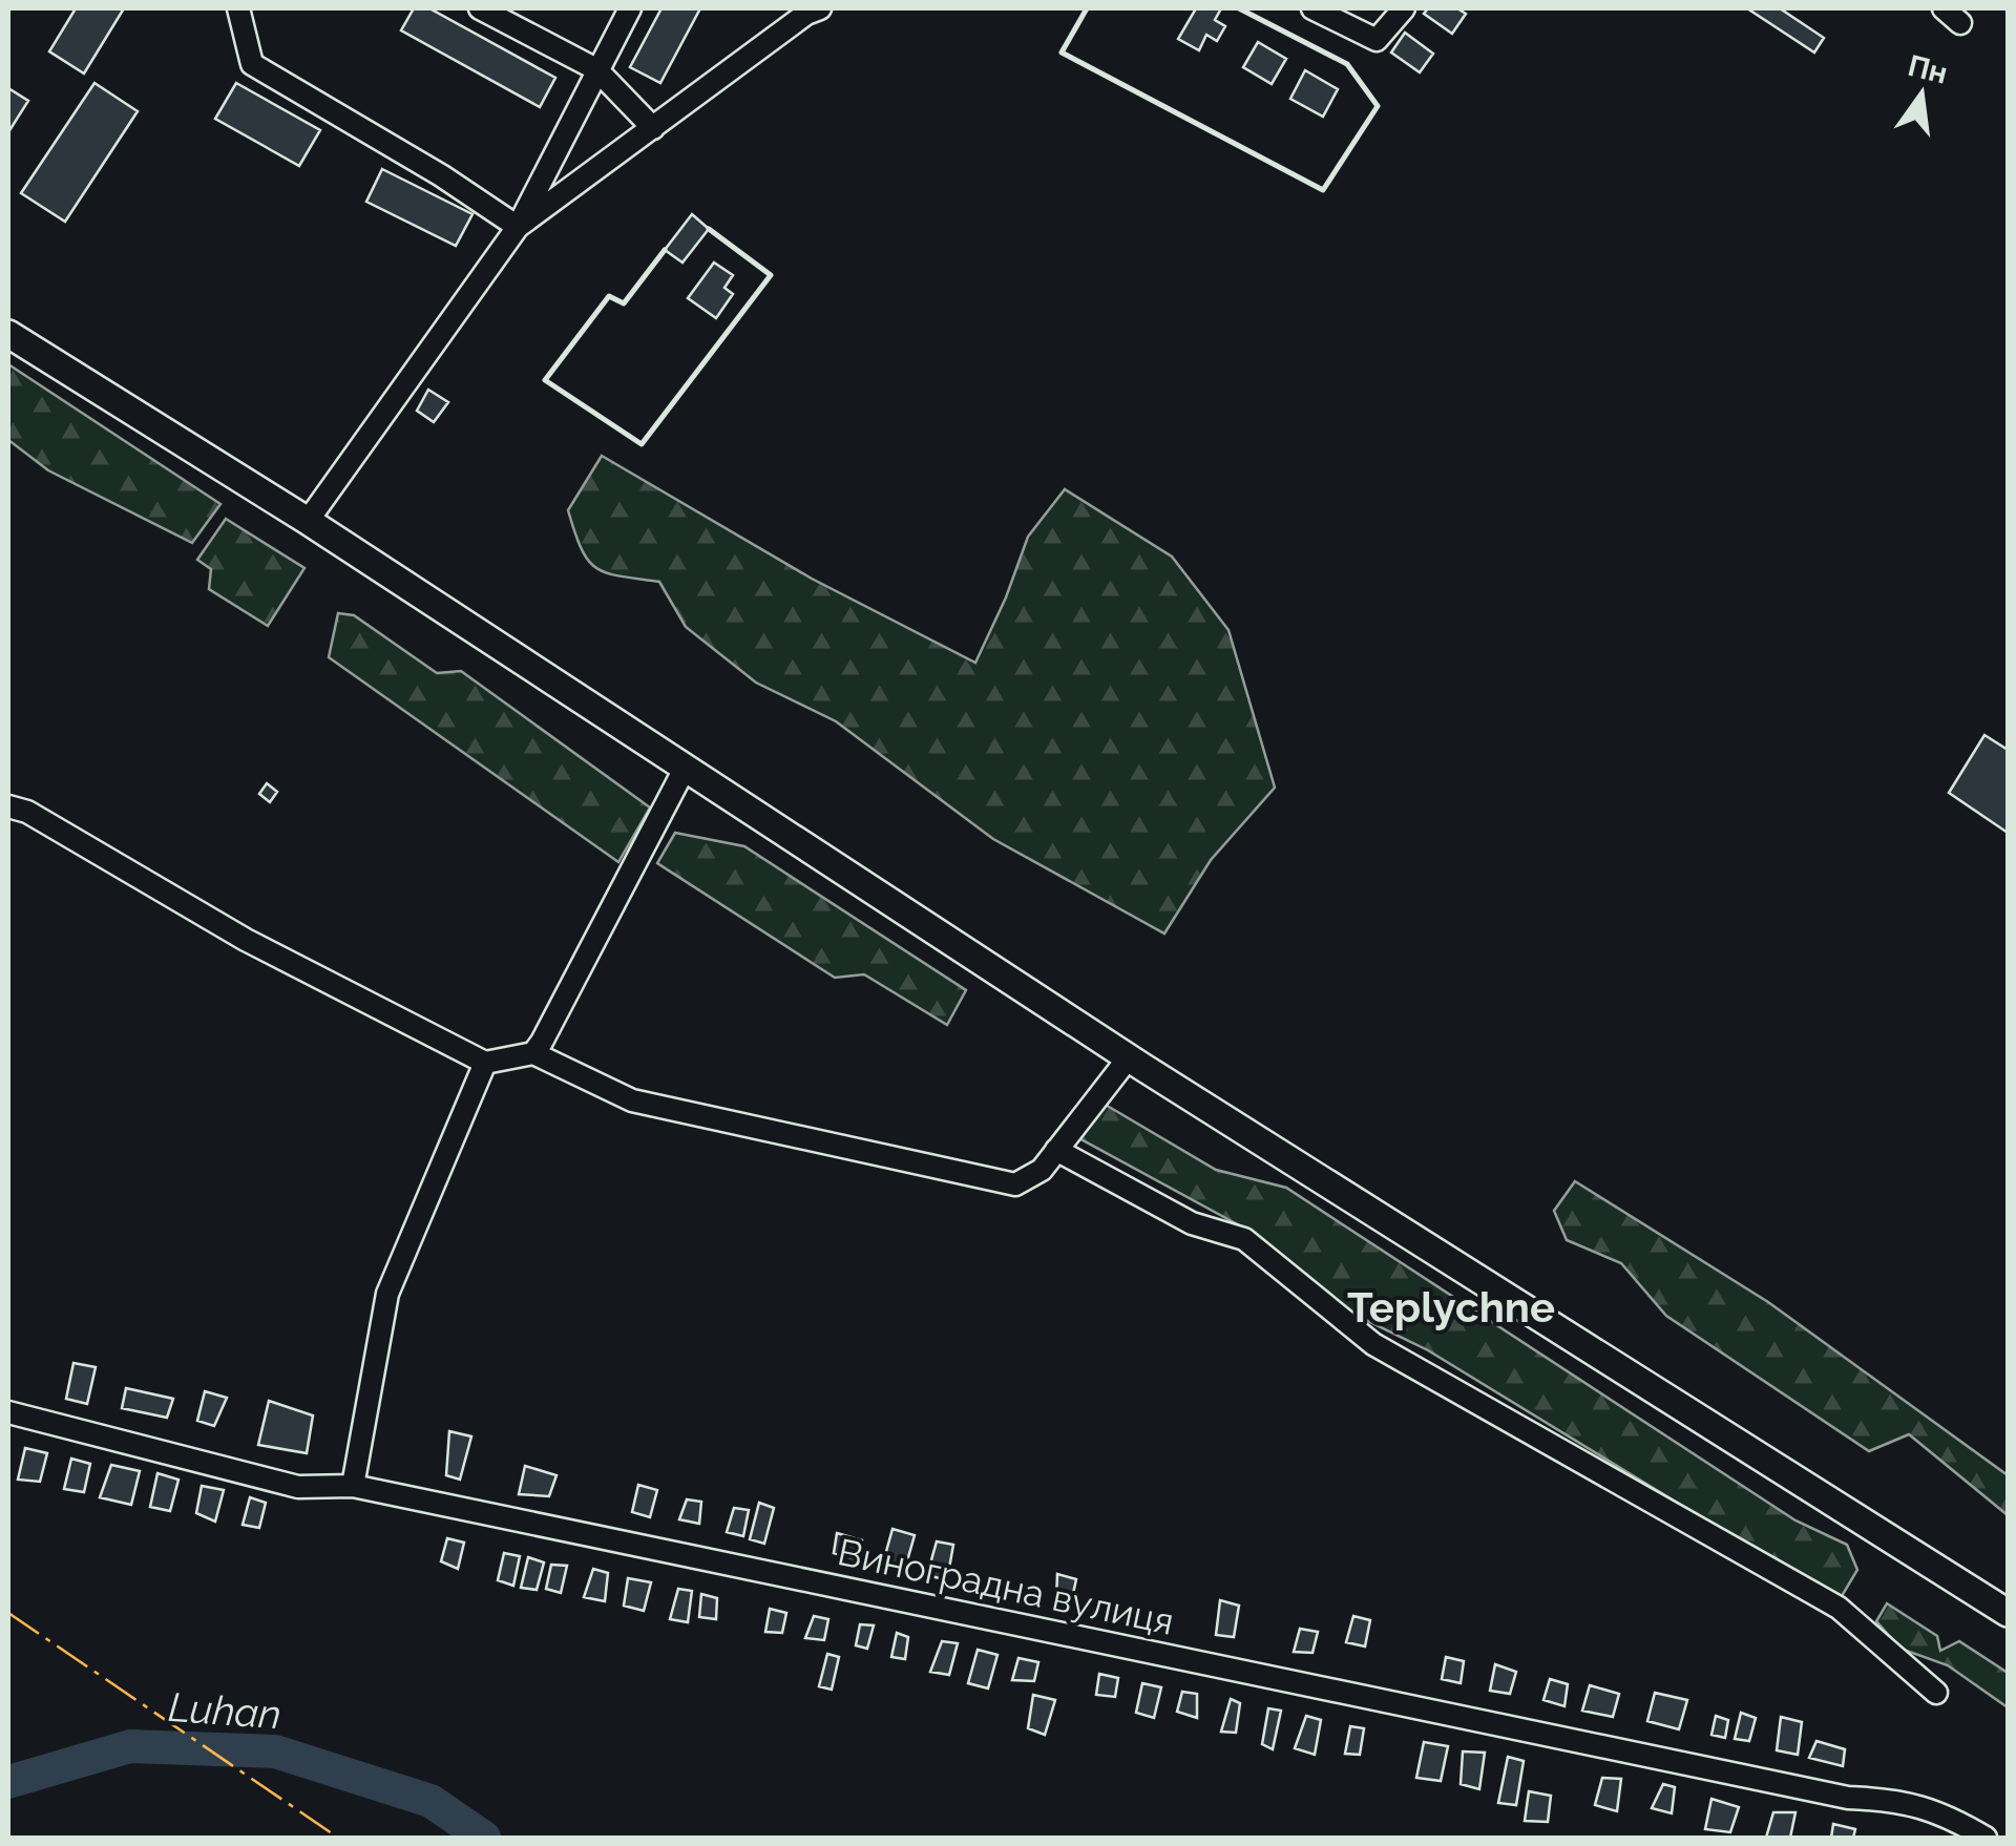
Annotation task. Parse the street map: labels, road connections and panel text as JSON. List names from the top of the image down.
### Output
{
  "streets": {
    "street": ["Виноградна вулиця"]
  },
  "districts": ["Teplychne"],
  "water": ["Luhan"],
  "north": "top"
}
